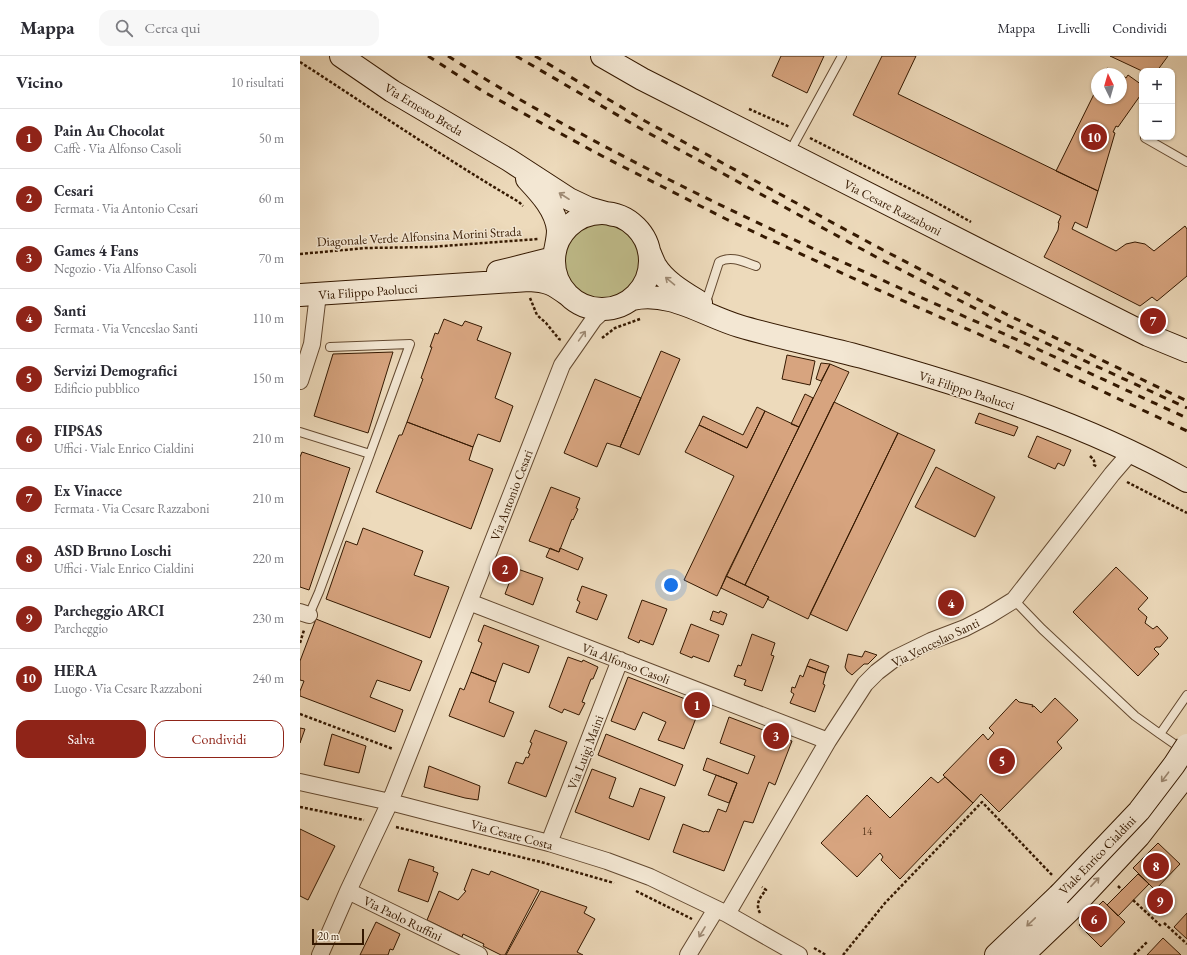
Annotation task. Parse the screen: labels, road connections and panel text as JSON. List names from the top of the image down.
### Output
{
  "streets": {
    "street": [
      "Via Ernesto Breda",
      "Via Cesare Razzaboni",
      "Via Filippo Paolucci",
      "Via Antonio Cesari",
      "Via Venceslao Santi",
      "Via Alfonso Casoli",
      "Via Luigi Maini",
      "Via Cesare Costa",
      "Viale Enrico Cialdini",
      "Via Paolo Ruffini"
    ],
    "path": ["Diagonale Verde Alfonsina Morini Strada"]
  },
  "crossings": [
    ["Via Ernesto Breda", "Diagonale Verde Alfonsina Morini Strada"],
    ["Via Ernesto Breda", "Via Filippo Paolucci"],
    ["Via Ernesto Breda", "Via Antonio Cesari"],
    ["Diagonale Verde Alfonsina Morini Strada", "Via Filippo Paolucci"],
    ["Diagonale Verde Alfonsina Morini Strada", "Via Antonio Cesari"],
    ["Via Filippo Paolucci", "Via Antonio Cesari"],
    ["Via Filippo Paolucci", "Via Venceslao Santi"],
    ["Via Antonio Cesari", "Via Alfonso Casoli"],
    ["Via Antonio Cesari", "Via Cesare Costa"],
    ["Via Antonio Cesari", "Via Paolo Ruffini"],
    ["Via Venceslao Santi", "Via Alfonso Casoli"],
    ["Via Venceslao Santi", "Via Cesare Costa"],
    ["Via Alfonso Casoli", "Via Luigi Maini"],
    ["Via Luigi Maini", "Via Cesare Costa"],
    ["Via Cesare Costa", "Via Paolo Ruffini"]
  ],
  "one_way": ["Via Antonio Cesari"],
  "house_numbers": ["14"],
  "scale_bar": "20 m",
  "north": "top",
  "page": {
    "header": "Mappa",
    "search": "Cerca qui",
    "nav": ["Mappa", "Livelli", "Condividi"],
    "heading": ["Vicino", "10 risultati"],
    "map_buttons": ["+", "−"],
    "list": [
      {
        "mark": "1",
        "name": "Pain Au Chocolat",
        "note": "Caffè · Via Alfonso Casoli",
        "value": "50 m"
      },
      {
        "mark": "2",
        "name": "Cesari",
        "note": "Fermata · Via Antonio Cesari",
        "value": "60 m"
      },
      {
        "mark": "3",
        "name": "Games 4 Fans",
        "note": "Negozio · Via Alfonso Casoli",
        "value": "70 m"
      },
      {
        "mark": "4",
        "name": "Santi",
        "note": "Fermata · Via Venceslao Santi",
        "value": "110 m"
      },
      {
        "mark": "5",
        "name": "Servizi Demografici",
        "note": "Edificio pubblico",
        "value": "150 m"
      },
      {
        "mark": "6",
        "name": "FIPSAS",
        "note": "Uffici · Viale Enrico Cialdini",
        "value": "210 m"
      },
      {
        "mark": "7",
        "name": "Ex Vinacce",
        "note": "Fermata · Via Cesare Razzaboni",
        "value": "210 m"
      },
      {
        "mark": "8",
        "name": "ASD Bruno Loschi",
        "note": "Uffici · Viale Enrico Cialdini",
        "value": "220 m"
      },
      {
        "mark": "9",
        "name": "Parcheggio ARCI",
        "note": "Parcheggio",
        "value": "230 m"
      },
      {
        "mark": "10",
        "name": "HERA",
        "note": "Luogo · Via Cesare Razzaboni",
        "value": "240 m"
      }
    ],
    "pins": [
      "10",
      "7",
      "2",
      "4",
      "1",
      "3",
      "5",
      "8",
      "9",
      "6"
    ],
    "buttons": ["Salva", "Condividi"],
    "scale": "20 m"
  }
}
